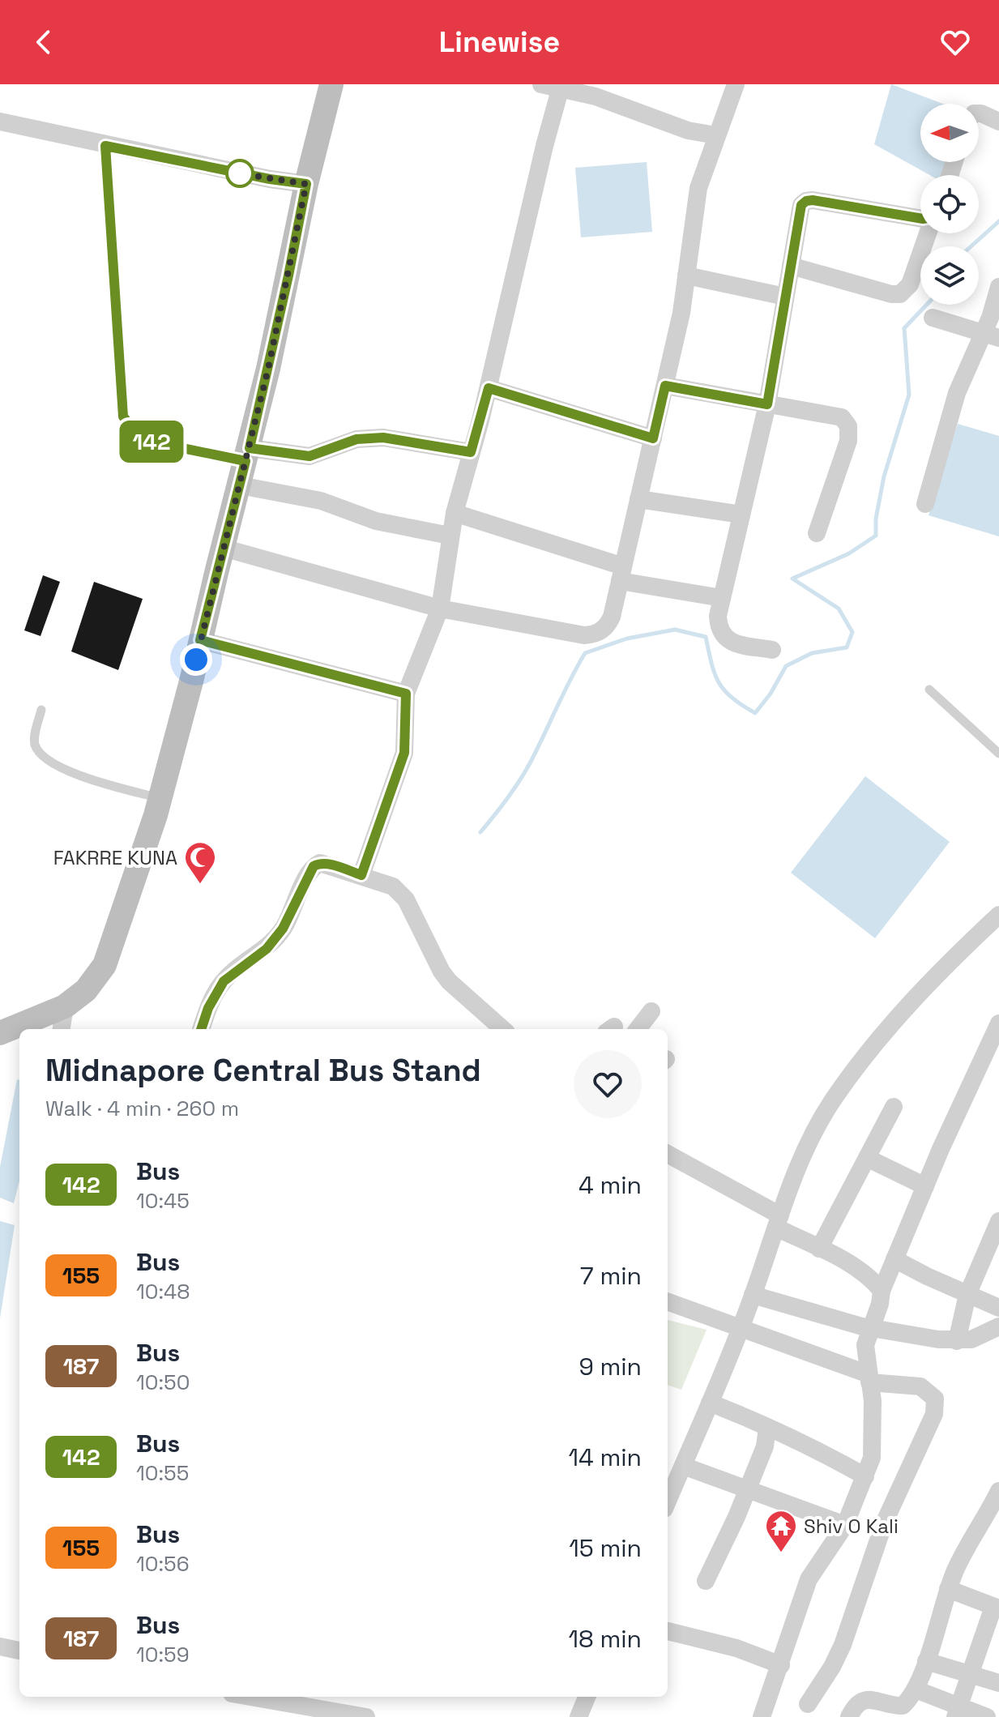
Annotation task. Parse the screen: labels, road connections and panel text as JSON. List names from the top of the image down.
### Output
{
  "places": {
    "mosque": ["FAKRRE KUNA"],
    "temple": ["Shiv O Kali"]
  },
  "lines": ["bus line 142"],
  "north": "left",
  "page": {
    "header": "Linewise",
    "on_map": "142",
    "heading": ["Midnapore Central Bus Stand", "Walk · 4 min · 260 m"],
    "list": [
      {
        "mark": "142",
        "name": "Bus",
        "note": "10:45",
        "value": "4 min"
      },
      {
        "mark": "155",
        "name": "Bus",
        "note": "10:48",
        "value": "7 min"
      },
      {
        "mark": "187",
        "name": "Bus",
        "note": "10:50",
        "value": "9 min"
      },
      {
        "mark": "142",
        "name": "Bus",
        "note": "10:55",
        "value": "14 min"
      },
      {
        "mark": "155",
        "name": "Bus",
        "note": "10:56",
        "value": "15 min"
      },
      {
        "mark": "187",
        "name": "Bus",
        "note": "10:59",
        "value": "18 min"
      }
    ]
  }
}
